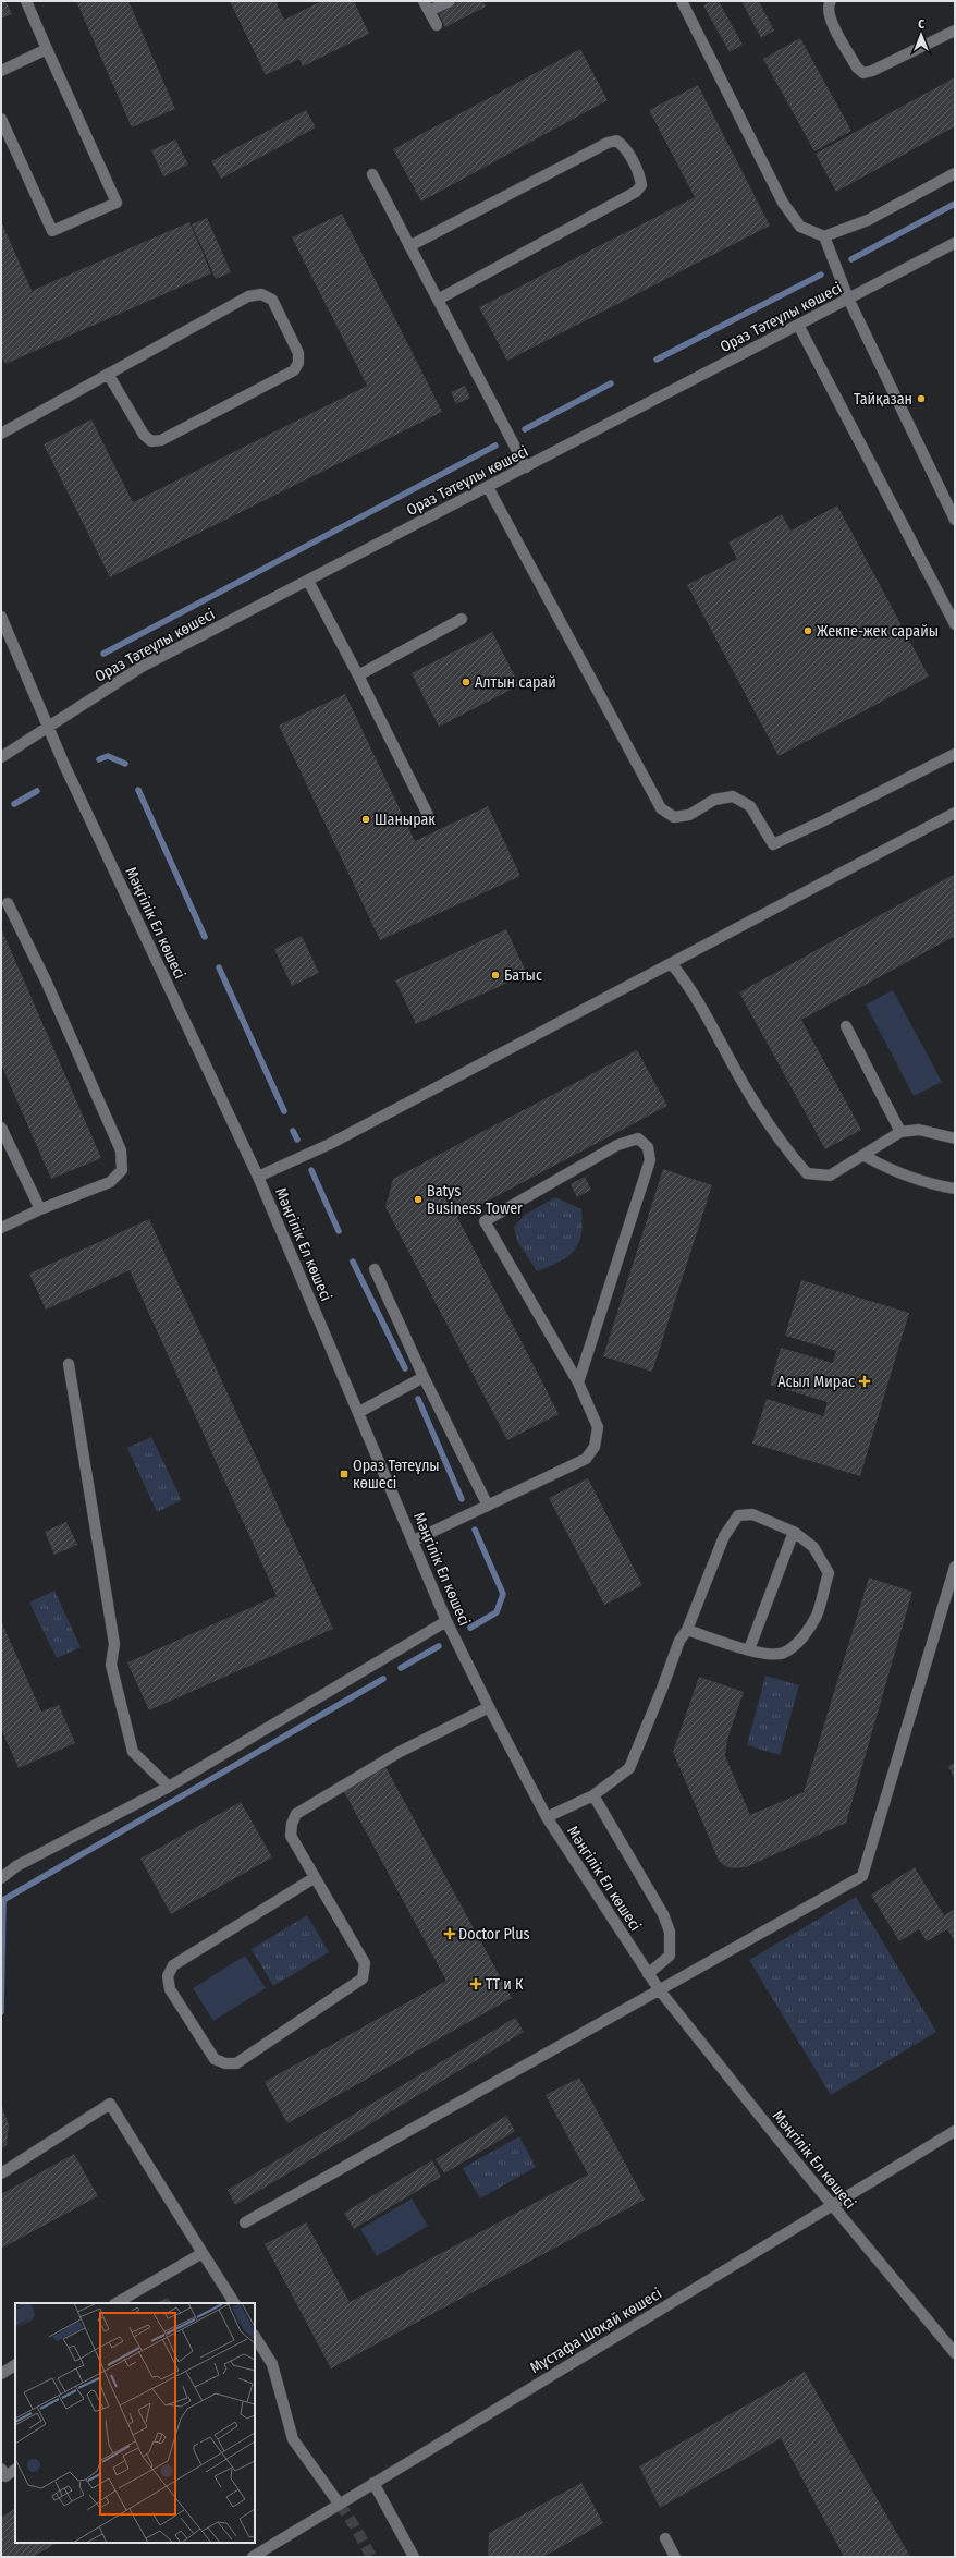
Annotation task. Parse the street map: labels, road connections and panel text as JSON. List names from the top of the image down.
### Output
{
  "streets": {
    "street": ["Ораз Тәтеұлы көшесі", "Мәңгілік Ел көшесі", "Мұстафа Шоқай көшесі"]
  },
  "crossings": [
    ["Ораз Тәтеұлы көшесі", "Мәңгілік Ел көшесі"],
    ["Мәңгілік Ел көшесі", "Мұстафа Шоқай көшесі"]
  ],
  "places": {
    "other": [
      "Тайқазан",
      "Жекпе-жек сарайы",
      "Алтын сарай",
      "Шанырак",
      "Батыс",
      "Batys Business Tower"
    ],
    "health": ["Асыл Мирас", "Doctor Plus", "ТТ и К"],
    "transit": ["Ораз Тәтеұлы көшесі"]
  },
  "north": "top"
}
